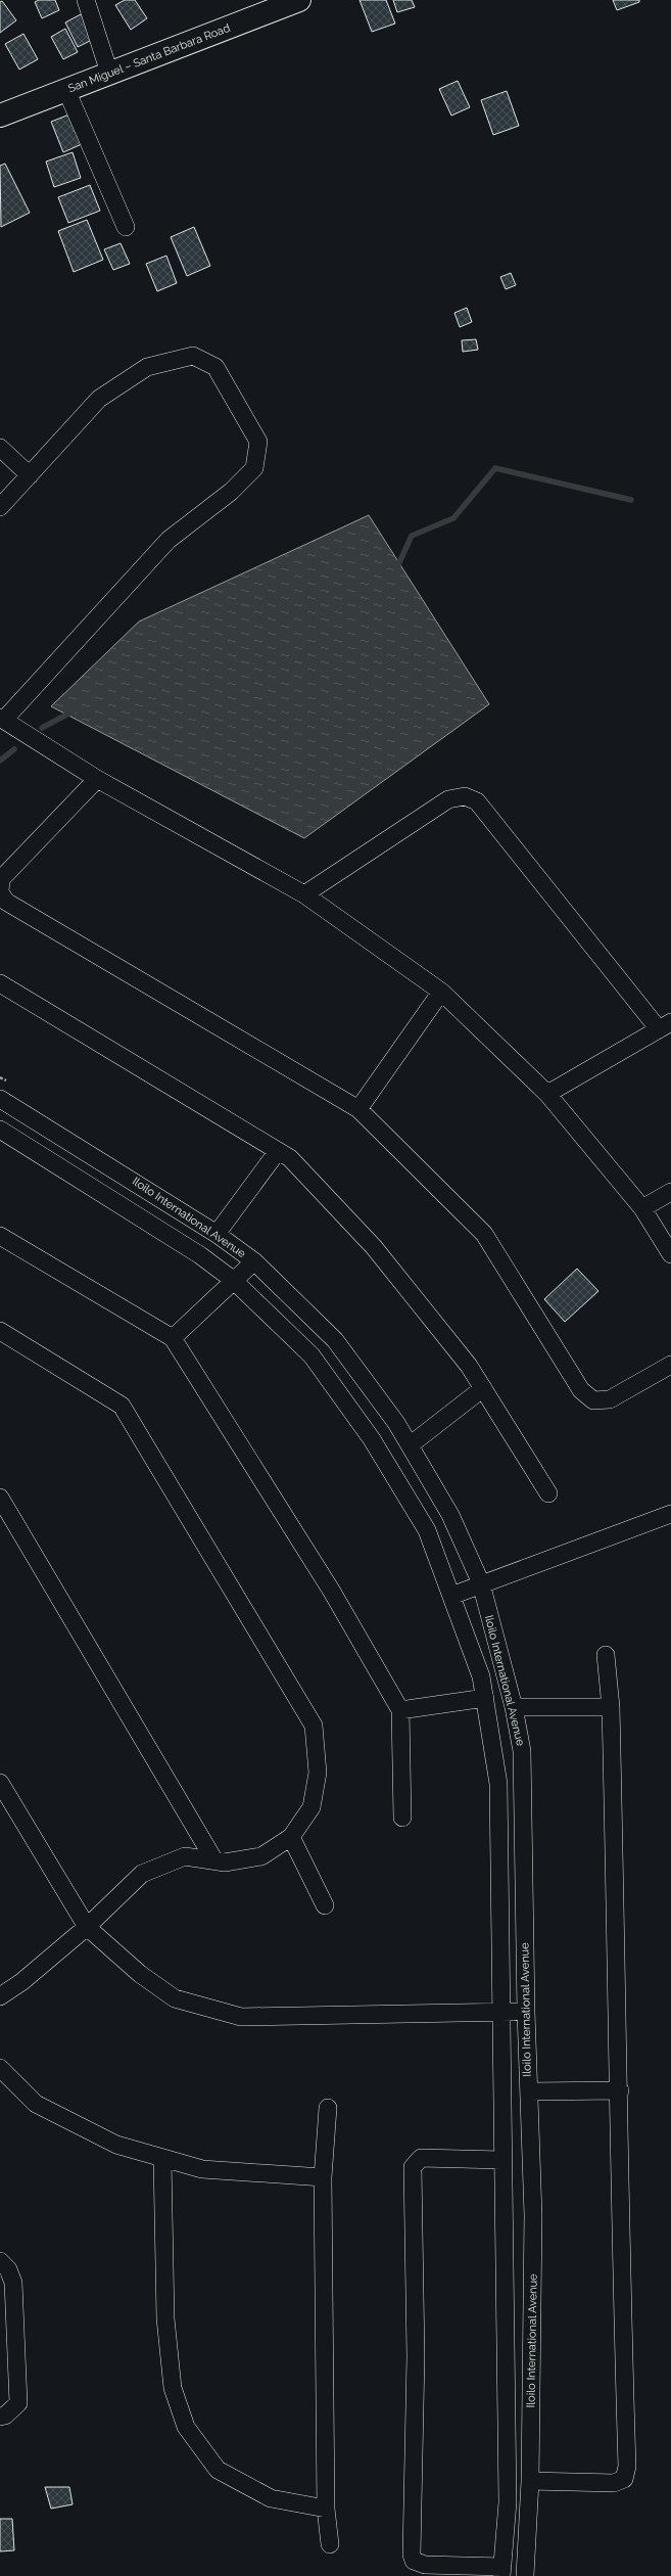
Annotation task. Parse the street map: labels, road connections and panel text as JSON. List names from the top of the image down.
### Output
{
  "streets": {
    "main road": ["San Miguel – Santa Barbara Road"],
    "street": ["Iloilo International Avenue"]
  }
}
